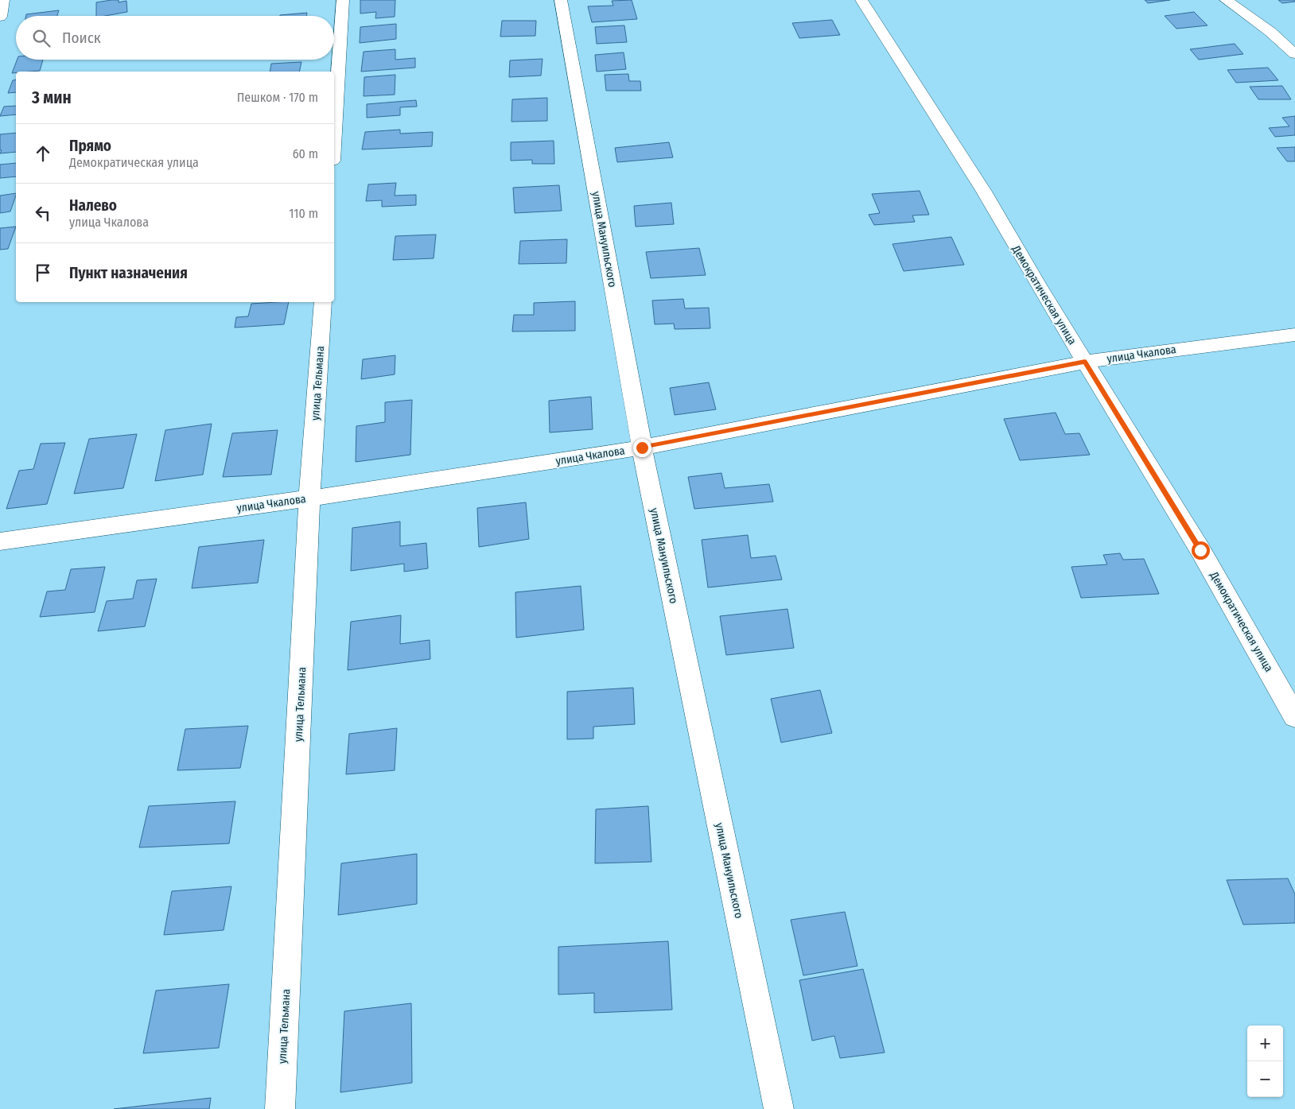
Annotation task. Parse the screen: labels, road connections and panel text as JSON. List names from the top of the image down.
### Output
{
  "streets": {
    "street": [
      "улица Мануильского",
      "Демократическая улица",
      "улица Чкалова",
      "улица Тельмана"
    ]
  },
  "crossings": [
    ["улица Мануильского", "улица Чкалова"],
    ["Демократическая улица", "улица Чкалова"],
    ["улица Чкалова", "улица Тельмана"]
  ],
  "page": {
    "search": "Поиск",
    "heading": ["3 мин", "Пешком · 170 m"],
    "list": [
      ["Прямо", "Демократическая улица", "60 m"],
      ["Налево", "улица Чкалова", "110 m"],
      "Пункт назначения"
    ],
    "map_buttons": ["+", "−"]
  }
}
